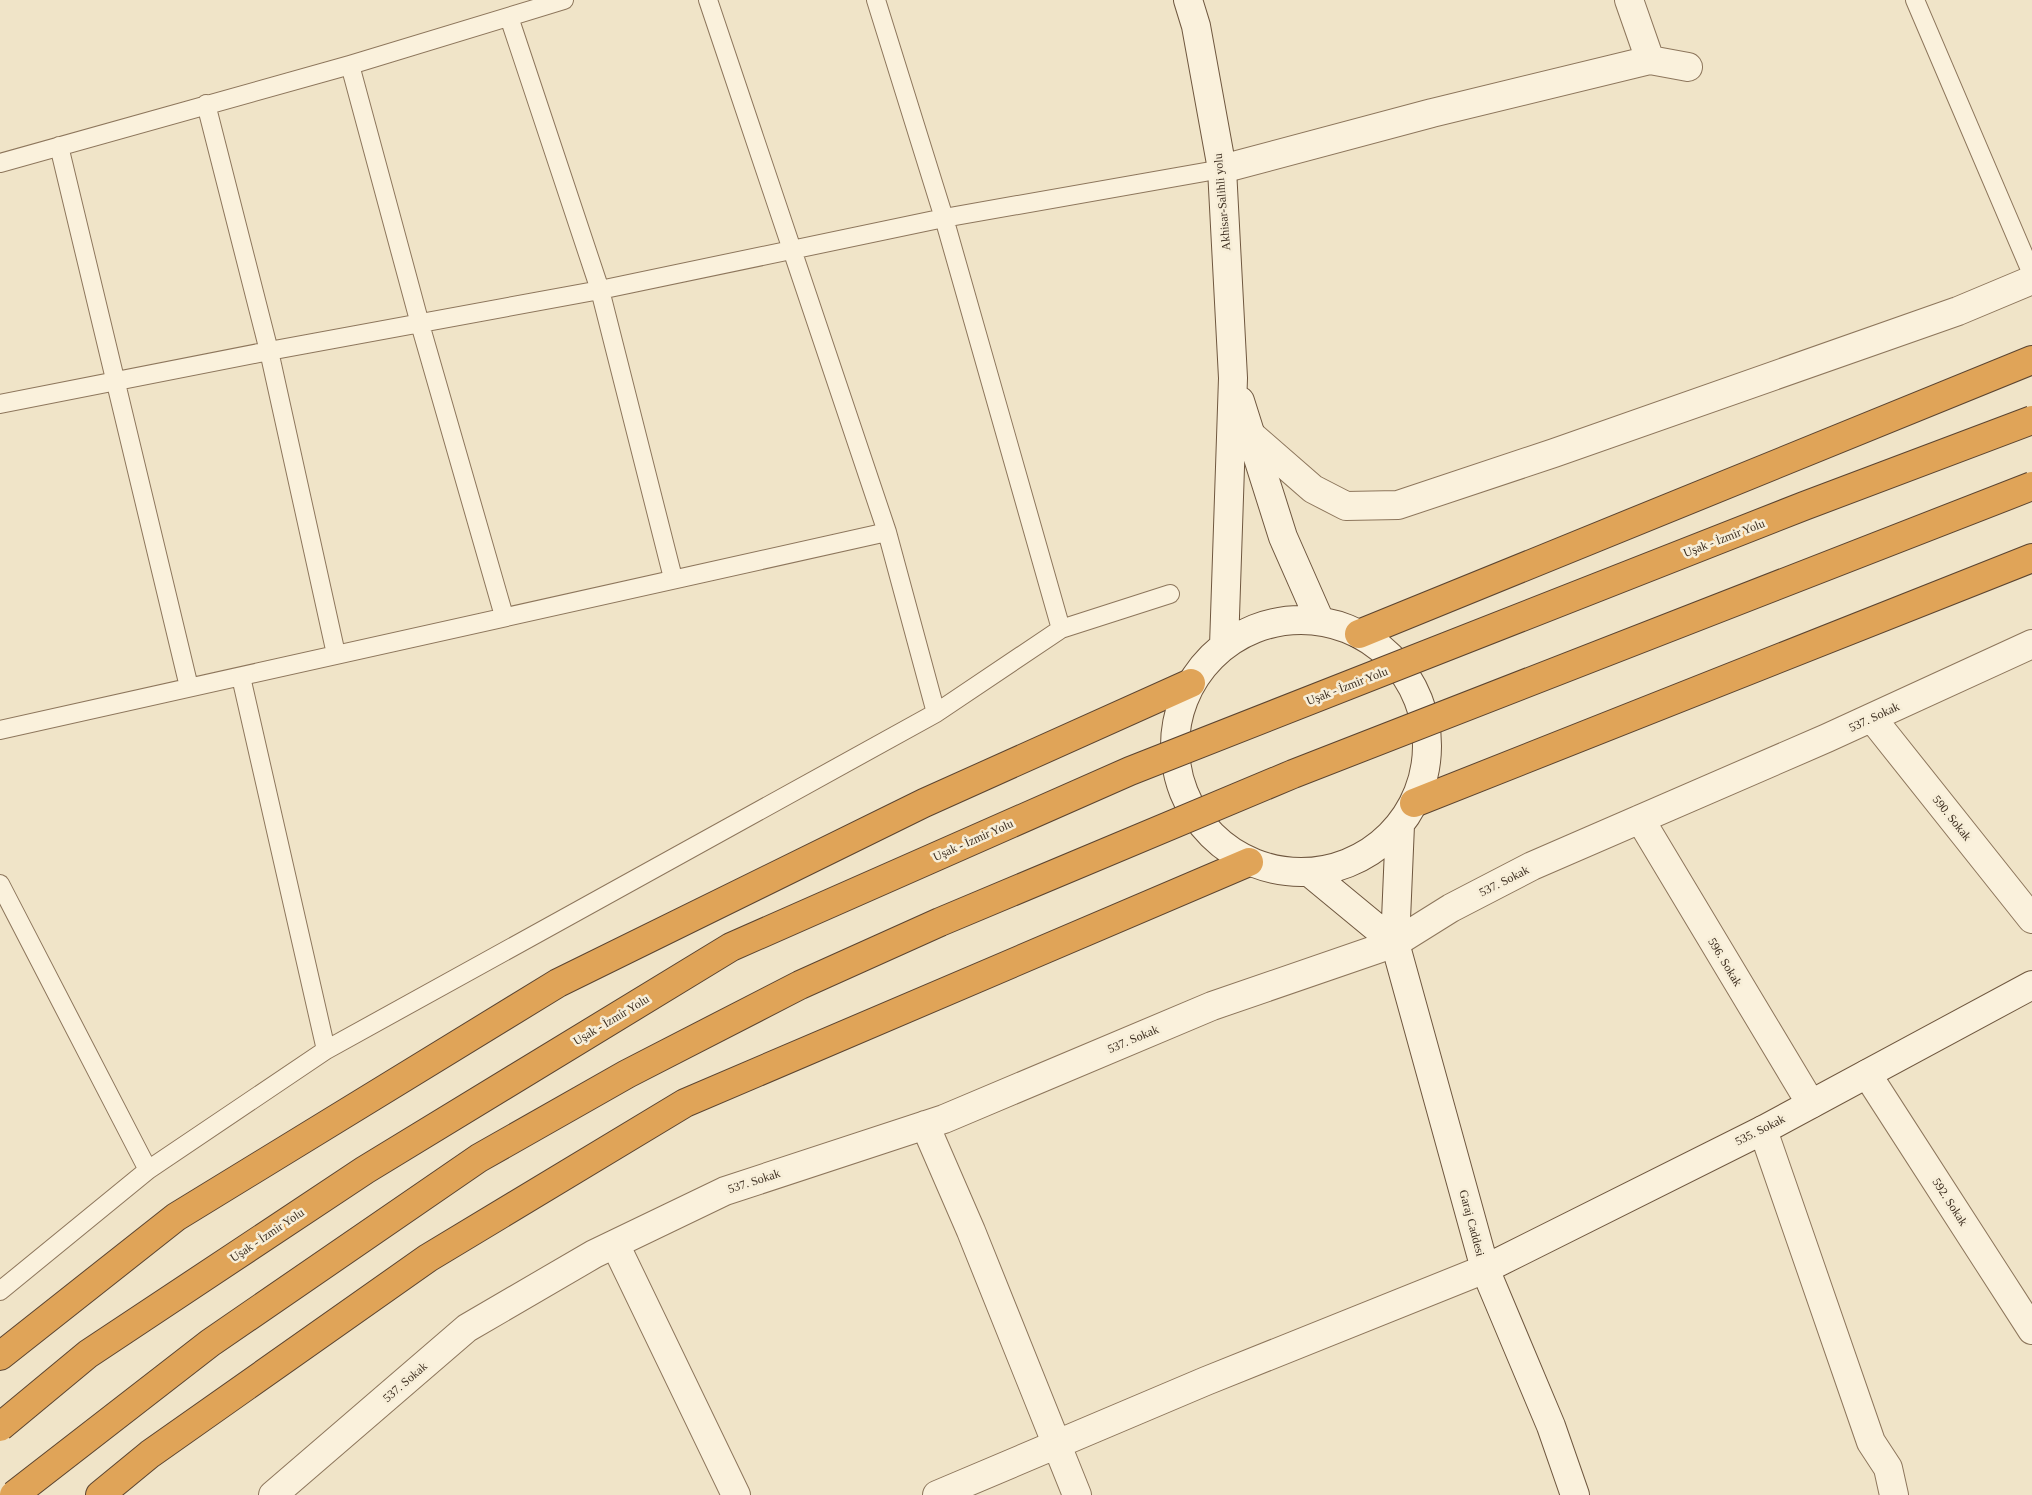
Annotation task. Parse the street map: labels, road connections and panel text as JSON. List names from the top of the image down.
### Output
{
  "streets": {
    "highway": ["Uşak - İzmir Yolu"],
    "street": [
      "Akhisar-Salihli yolu",
      "537. Sokak",
      "590. Sokak",
      "596. Sokak",
      "535. Sokak",
      "592. Sokak",
      "Garaj Caddesi"
    ]
  },
  "crossings": [
    ["537. Sokak", "590. Sokak"],
    ["537. Sokak", "596. Sokak"],
    ["537. Sokak", "Garaj Caddesi"],
    ["596. Sokak", "535. Sokak"],
    ["535. Sokak", "592. Sokak"],
    ["535. Sokak", "Garaj Caddesi"]
  ]
}
